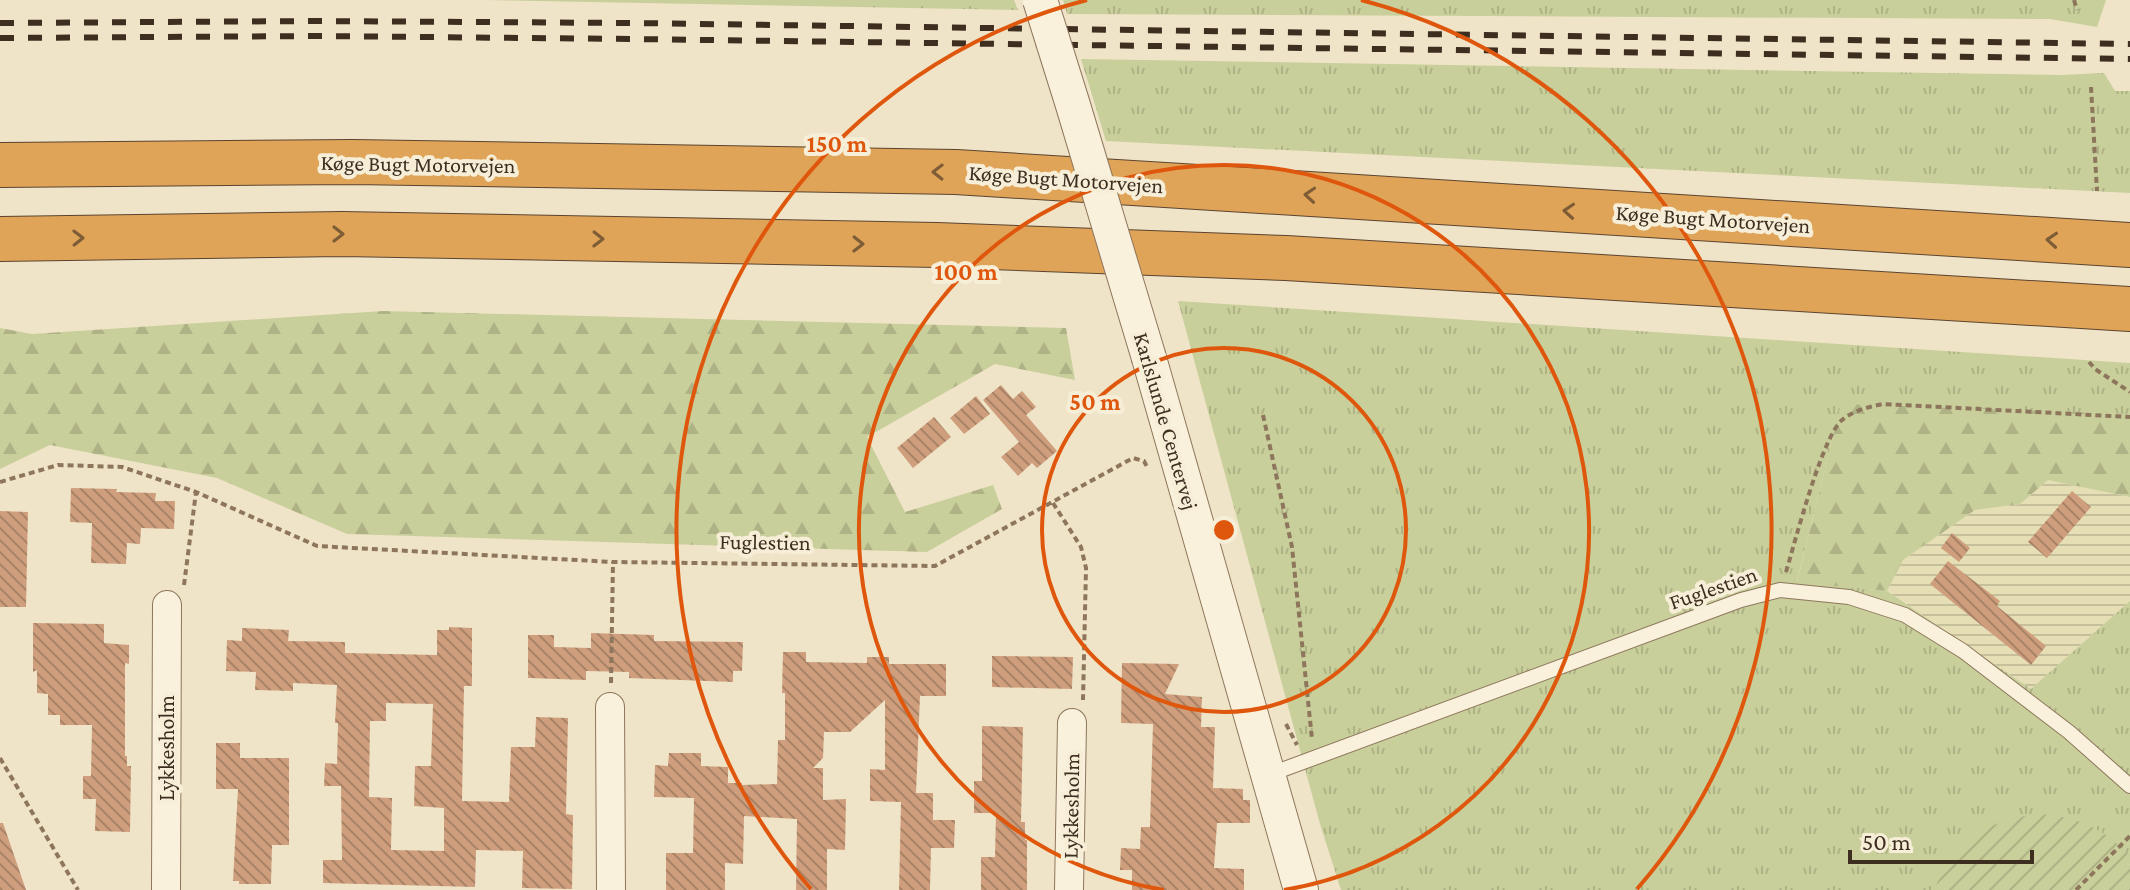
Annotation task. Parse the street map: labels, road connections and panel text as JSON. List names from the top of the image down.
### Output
{
  "streets": {
    "highway": ["Køge Bugt Motorvejen"],
    "street": ["Karlslunde Centervej", "Lykkesholm"],
    "lane": ["Fuglestien"]
  },
  "crossings": [
    ["Karlslunde Centervej", "Fuglestien"]
  ],
  "scale_bar": "50 m",
  "rings": ["150 m", "100 m", "50 m"]
}
